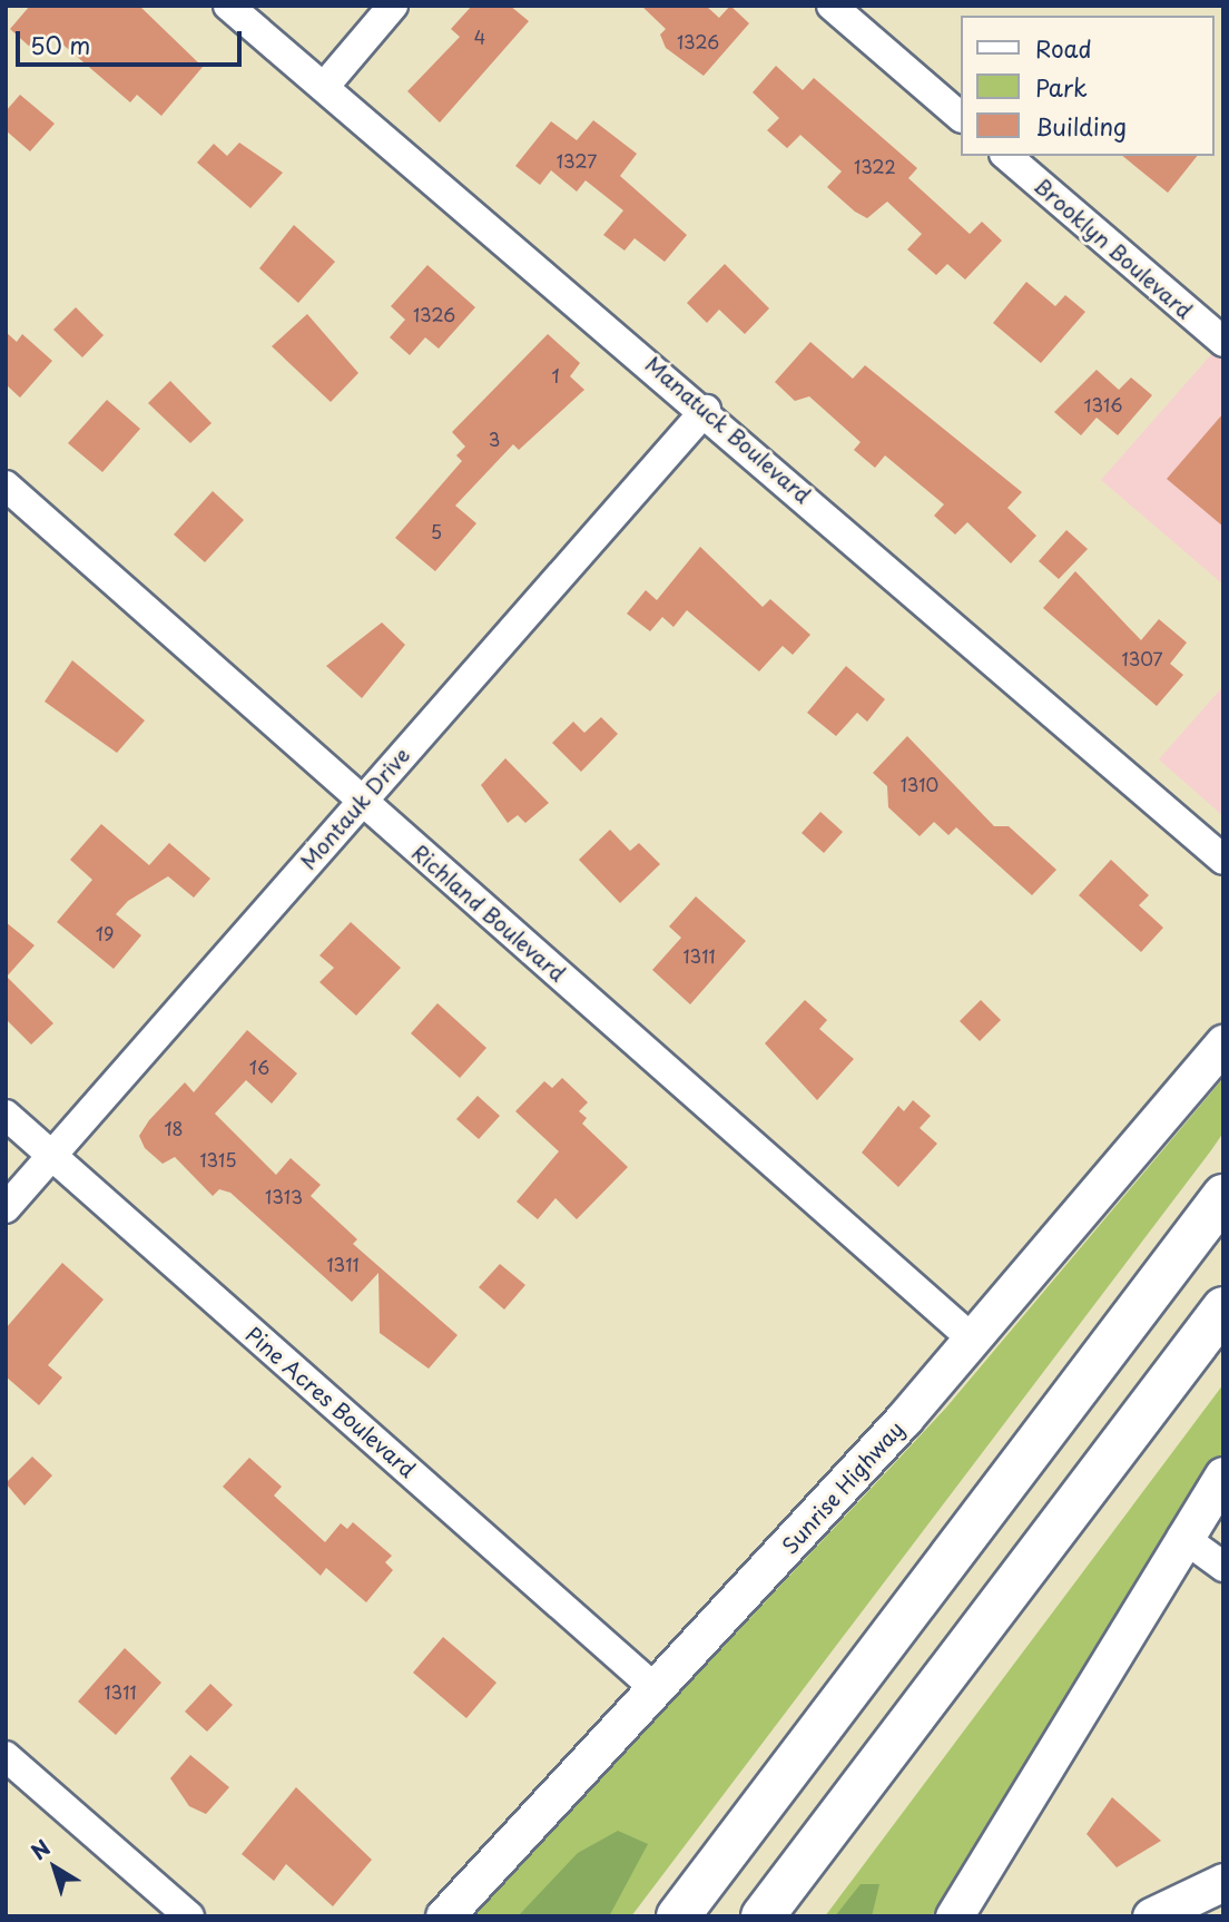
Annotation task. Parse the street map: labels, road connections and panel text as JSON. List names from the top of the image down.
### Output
{
  "streets": {
    "main road": ["Sunrise Highway"],
    "street": [
      "Brooklyn Boulevard",
      "Manatuck Boulevard",
      "Montauk Drive",
      "Richland Boulevard",
      "Pine Acres Boulevard"
    ]
  },
  "crossings": [
    ["Manatuck Boulevard", "Montauk Drive"],
    ["Montauk Drive", "Richland Boulevard"],
    ["Montauk Drive", "Pine Acres Boulevard"],
    ["Richland Boulevard", "Sunrise Highway"],
    ["Pine Acres Boulevard", "Sunrise Highway"]
  ],
  "house_numbers": [
    "4",
    "1326",
    "1327",
    "1322",
    "1326",
    "1",
    "1316",
    "3",
    "5",
    "1307",
    "1310",
    "19",
    "1311",
    "16",
    "18",
    "1315",
    "1313",
    "1311",
    "1311"
  ],
  "legend": ["Road", "Park", "Building"],
  "scale_bar": "50 m",
  "north": "top left"
}
